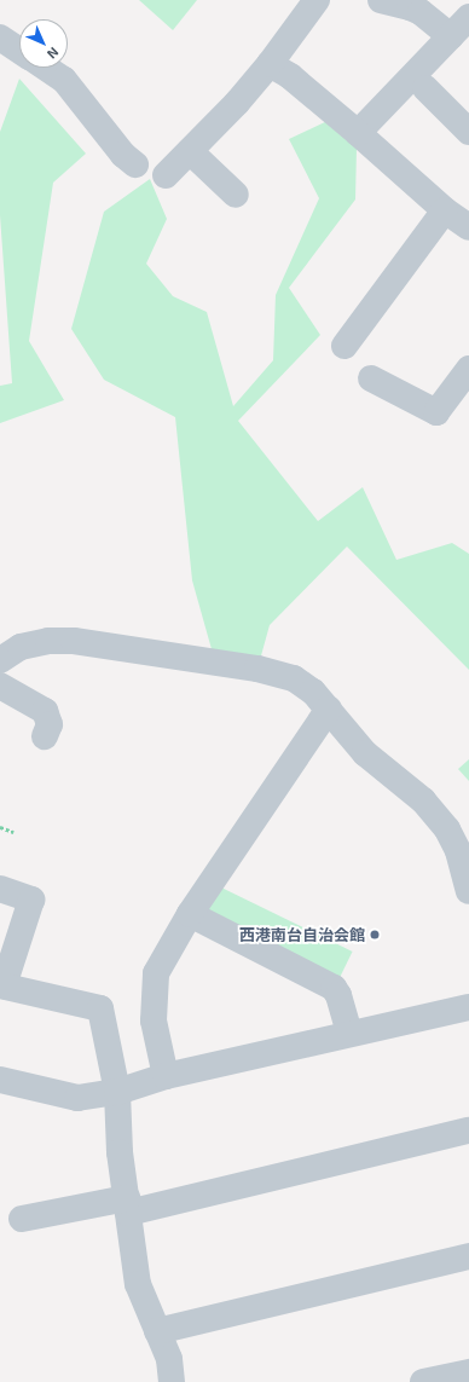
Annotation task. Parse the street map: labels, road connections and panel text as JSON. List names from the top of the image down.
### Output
{
  "places": ["西港南台自治会館"],
  "north": "bottom right"
}
